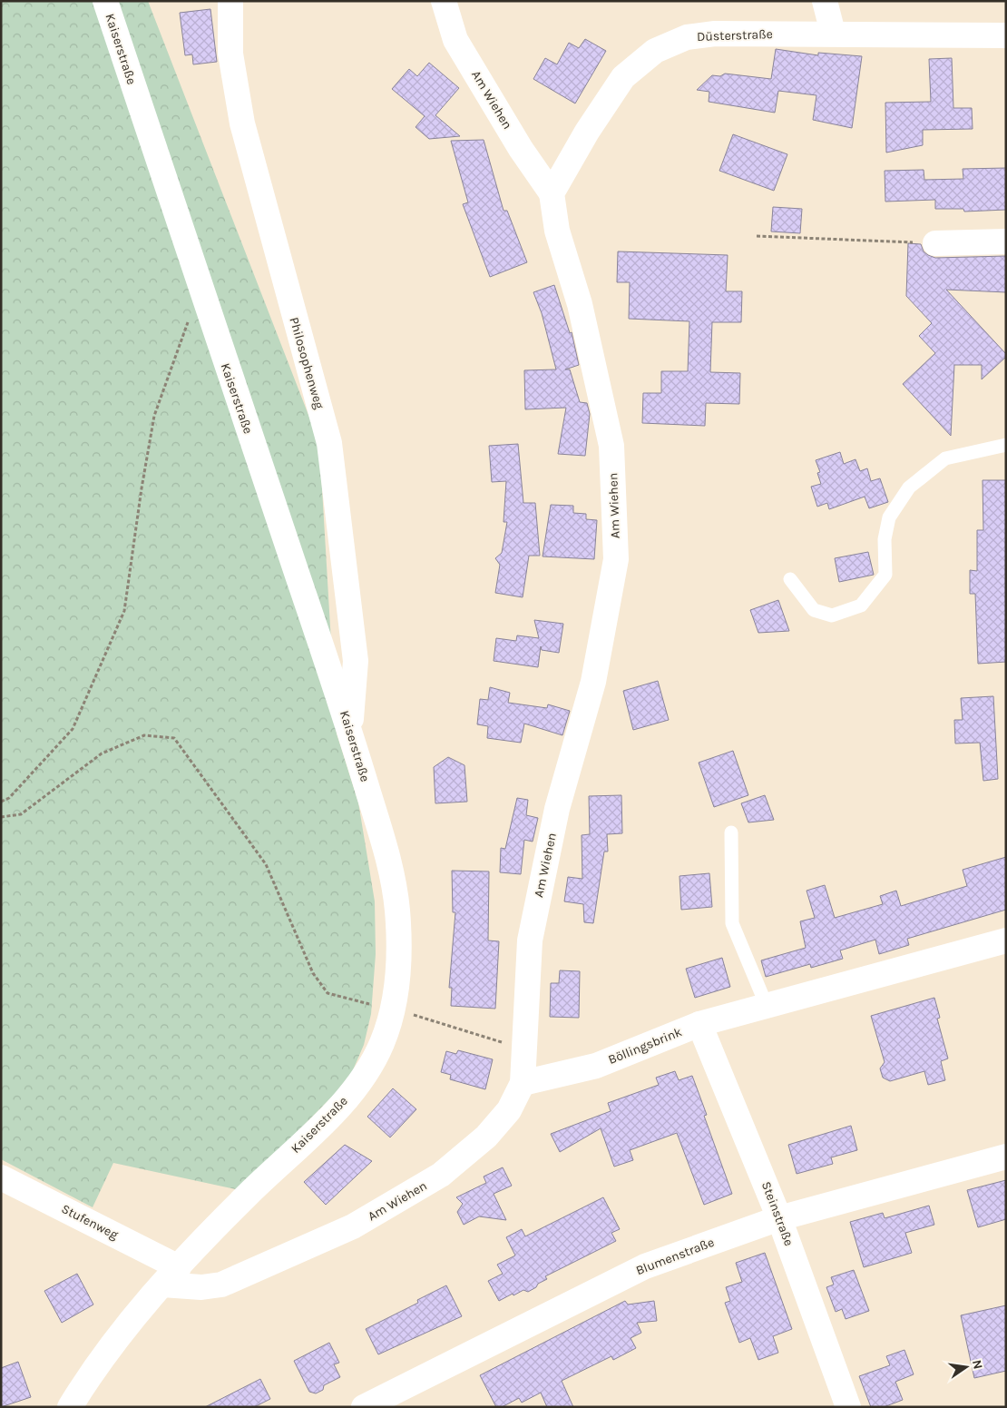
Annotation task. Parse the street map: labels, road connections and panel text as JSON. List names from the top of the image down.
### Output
{
  "streets": {
    "street": [
      "Düsterstraße",
      "Kaiserstraße",
      "Am Wiehen",
      "Philosophenweg",
      "Böllingsbrink",
      "Steinstraße",
      "Stufenweg",
      "Blumenstraße"
    ]
  },
  "crossings": [
    ["Düsterstraße", "Am Wiehen"],
    ["Kaiserstraße", "Am Wiehen"],
    ["Kaiserstraße", "Philosophenweg"],
    ["Kaiserstraße", "Stufenweg"],
    ["Am Wiehen", "Böllingsbrink"],
    ["Am Wiehen", "Stufenweg"],
    ["Böllingsbrink", "Steinstraße"],
    ["Steinstraße", "Blumenstraße"]
  ],
  "north": "right"
}
